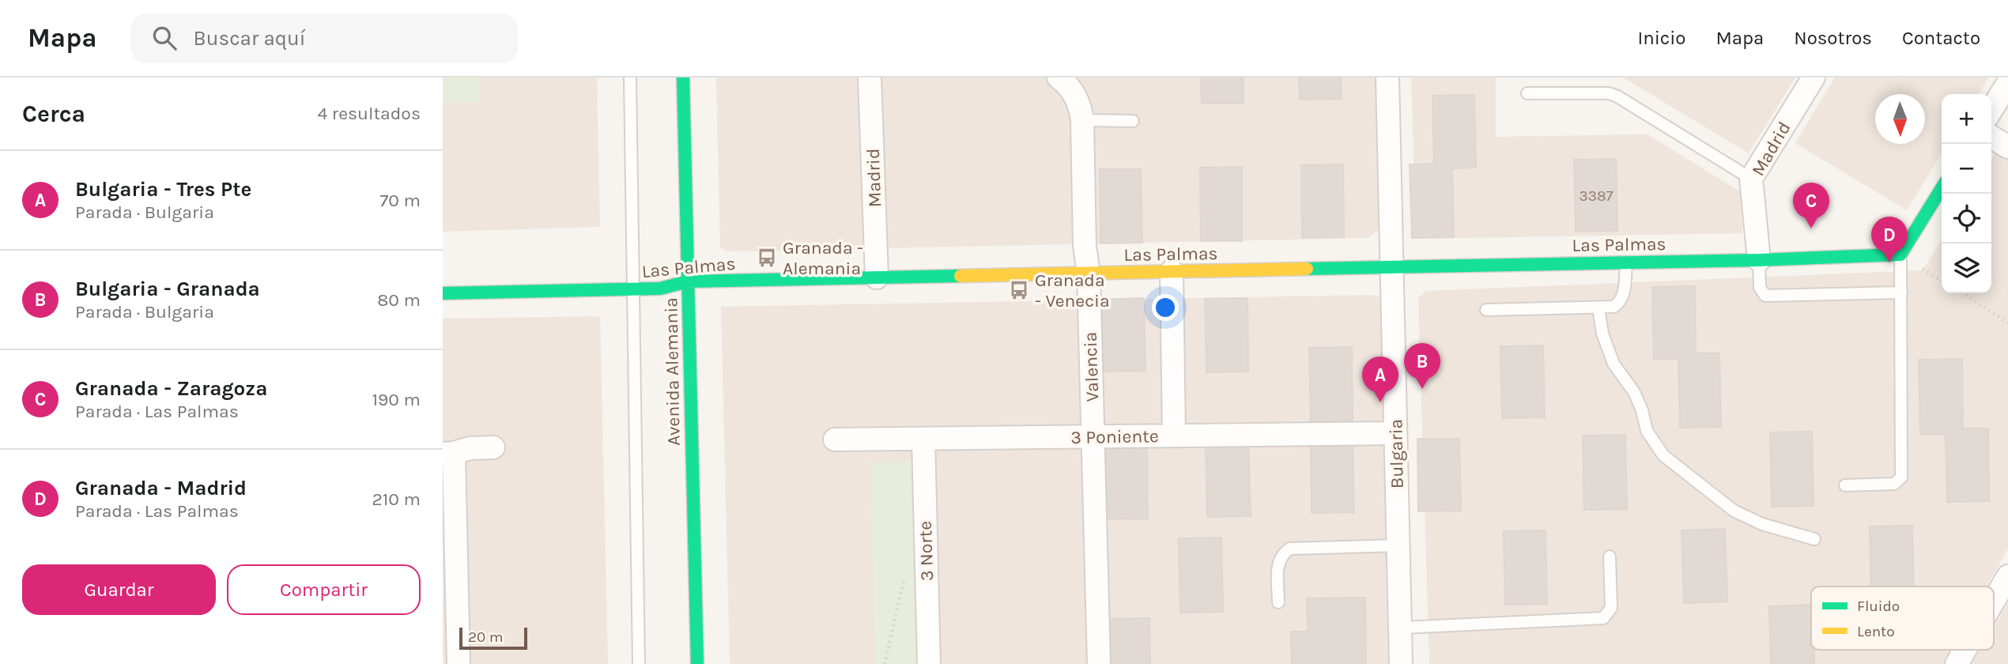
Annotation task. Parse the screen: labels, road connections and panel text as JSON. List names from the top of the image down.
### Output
{
  "streets": {
    "street": [
      "Madrid",
      "Las Palmas",
      "Valencia",
      "Avenida Alemania",
      "3 Poniente",
      "Bulgaria",
      "3 Norte"
    ]
  },
  "crossings": [
    ["Madrid", "Las Palmas"],
    ["Las Palmas", "Valencia"],
    ["Las Palmas", "Avenida Alemania"],
    ["Las Palmas", "Bulgaria"],
    ["Valencia", "3 Poniente"],
    ["3 Poniente", "Bulgaria"],
    ["3 Poniente", "3 Norte"]
  ],
  "places": {
    "bus stop": ["Granada - Alemania", "Granada - Venecia"]
  },
  "house_numbers": ["3387"],
  "legend": ["Fluido", "Lento"],
  "scale_bar": "20 m",
  "north": "bottom",
  "page": {
    "header": "Mapa",
    "search": "Buscar aquí",
    "nav": [
      "Inicio",
      "Mapa",
      "Nosotros",
      "Contacto"
    ],
    "heading": ["Cerca", "4 resultados"],
    "map_buttons": ["+", "−"],
    "list": [
      {
        "mark": "A",
        "name": "Bulgaria - Tres Pte",
        "note": "Parada · Bulgaria",
        "value": "70 m"
      },
      {
        "mark": "B",
        "name": "Bulgaria - Granada",
        "note": "Parada · Bulgaria",
        "value": "80 m"
      },
      {
        "mark": "C",
        "name": "Granada - Zaragoza",
        "note": "Parada · Las Palmas",
        "value": "190 m"
      },
      {
        "mark": "D",
        "name": "Granada - Madrid",
        "note": "Parada · Las Palmas",
        "value": "210 m"
      }
    ],
    "pins": [
      "C",
      "D",
      "B",
      "A"
    ],
    "buttons": ["Guardar", "Compartir"],
    "scale": "20 m"
  }
}
